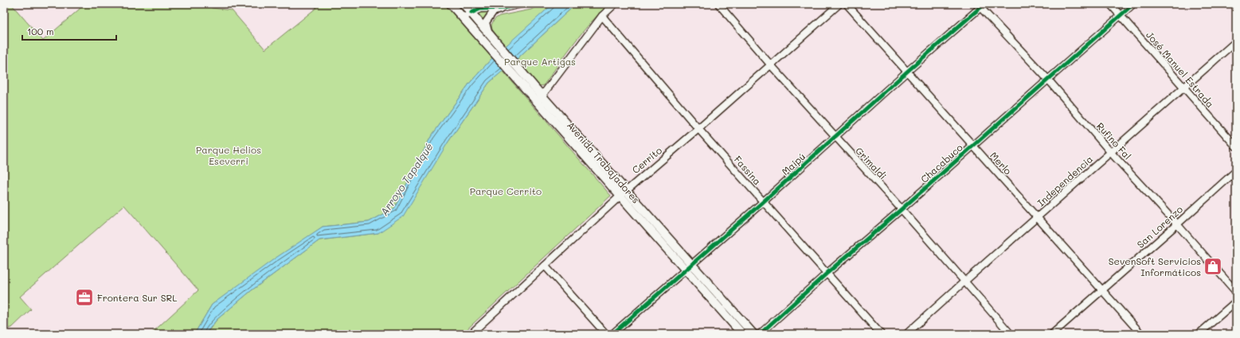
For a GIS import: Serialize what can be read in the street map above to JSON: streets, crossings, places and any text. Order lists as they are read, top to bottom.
{
  "streets": {
    "main road": ["Avenida Trabajadores"],
    "street": [
      "José Manuel Estrada",
      "Rufino Fal",
      "Cerrito",
      "Grimaldi",
      "Chacabuco",
      "Merlo",
      "Maipú",
      "Fassina",
      "Independencia",
      "San Lorenzo"
    ]
  },
  "crossings": [
    ["José Manuel Estrada", "Chacabuco"],
    ["José Manuel Estrada", "Independencia"],
    ["Rufino Fal", "Chacabuco"],
    ["Rufino Fal", "Maipú"],
    ["Rufino Fal", "Independencia"],
    ["Rufino Fal", "San Lorenzo"],
    ["Cerrito", "Avenida Trabajadores"],
    ["Cerrito", "Grimaldi"],
    ["Cerrito", "Fassina"],
    ["Avenida Trabajadores", "Maipú"],
    ["Grimaldi", "Chacabuco"],
    ["Grimaldi", "Maipú"],
    ["Grimaldi", "Independencia"],
    ["Chacabuco", "Merlo"],
    ["Chacabuco", "Fassina"],
    ["Merlo", "Maipú"],
    ["Merlo", "Independencia"],
    ["Merlo", "San Lorenzo"],
    ["Maipú", "Fassina"]
  ],
  "water": ["Arroyo Tapalqué"],
  "parks": ["Parque Artigas", "Parque Helios Eseverri", "Parque Cerrito"],
  "places": {
    "shop": ["SevenSoft Servicios Informáticos"],
    "office": ["Frontera Sur SRL"]
  },
  "scale_bar": "100 m"
}
